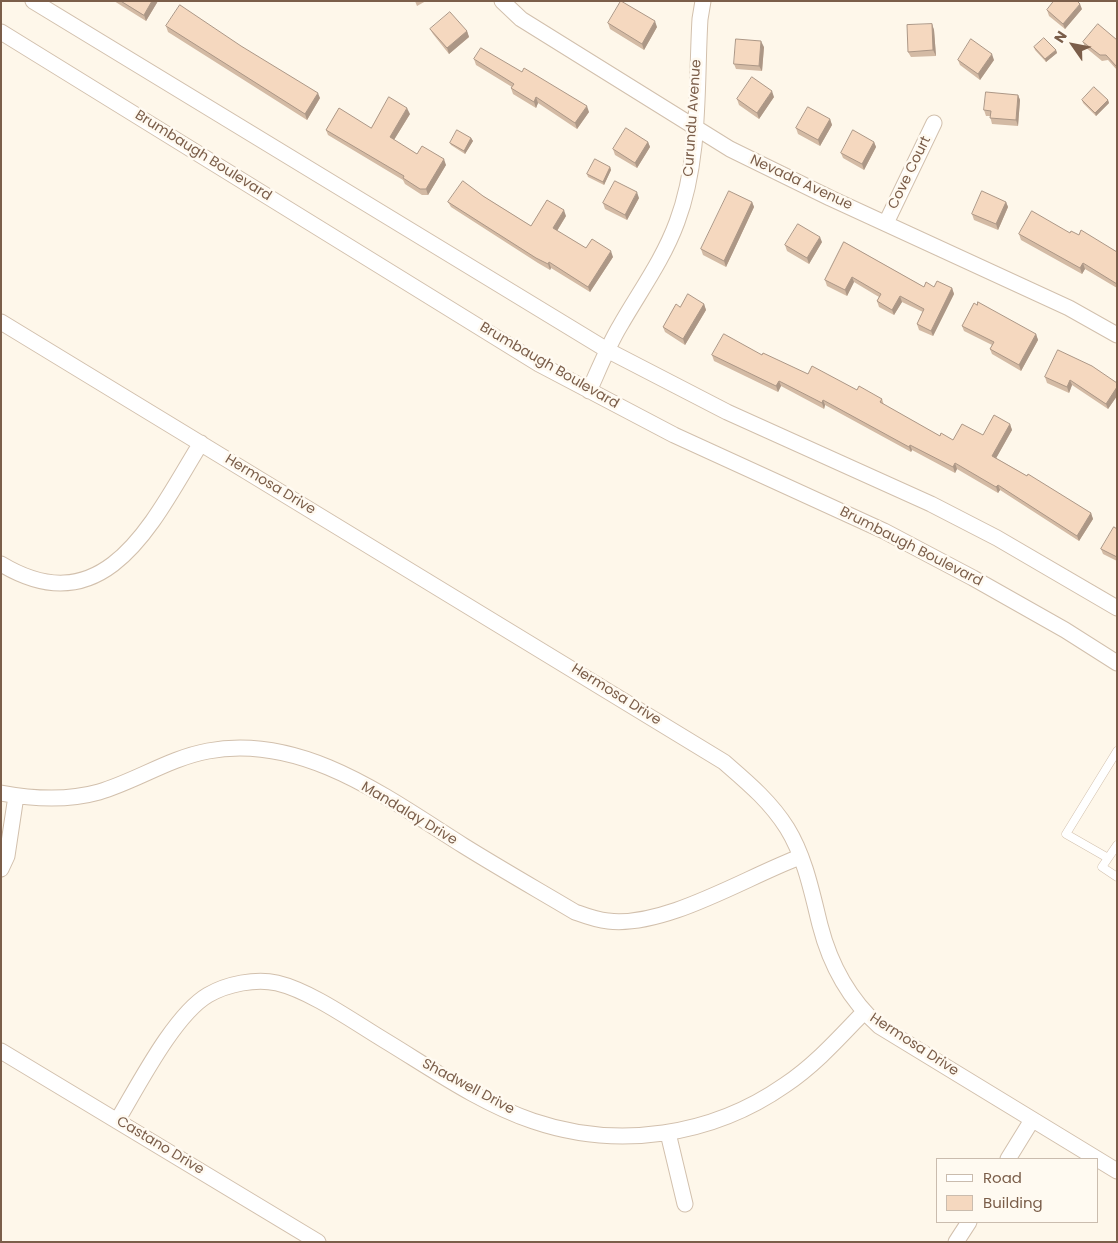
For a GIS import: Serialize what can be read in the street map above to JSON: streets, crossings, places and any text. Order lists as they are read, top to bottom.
{
  "streets": {
    "street": [
      "Curundu Avenue",
      "Brumbaugh Boulevard",
      "Cove Court",
      "Nevada Avenue",
      "Hermosa Drive",
      "Mandalay Drive",
      "Shadwell Drive",
      "Castano Drive"
    ]
  },
  "crossings": [
    ["Curundu Avenue", "Brumbaugh Boulevard"],
    ["Curundu Avenue", "Nevada Avenue"],
    ["Cove Court", "Nevada Avenue"],
    ["Hermosa Drive", "Mandalay Drive"],
    ["Hermosa Drive", "Shadwell Drive"],
    ["Shadwell Drive", "Castano Drive"]
  ],
  "legend": ["Road", "Building"],
  "north": "top left"
}
